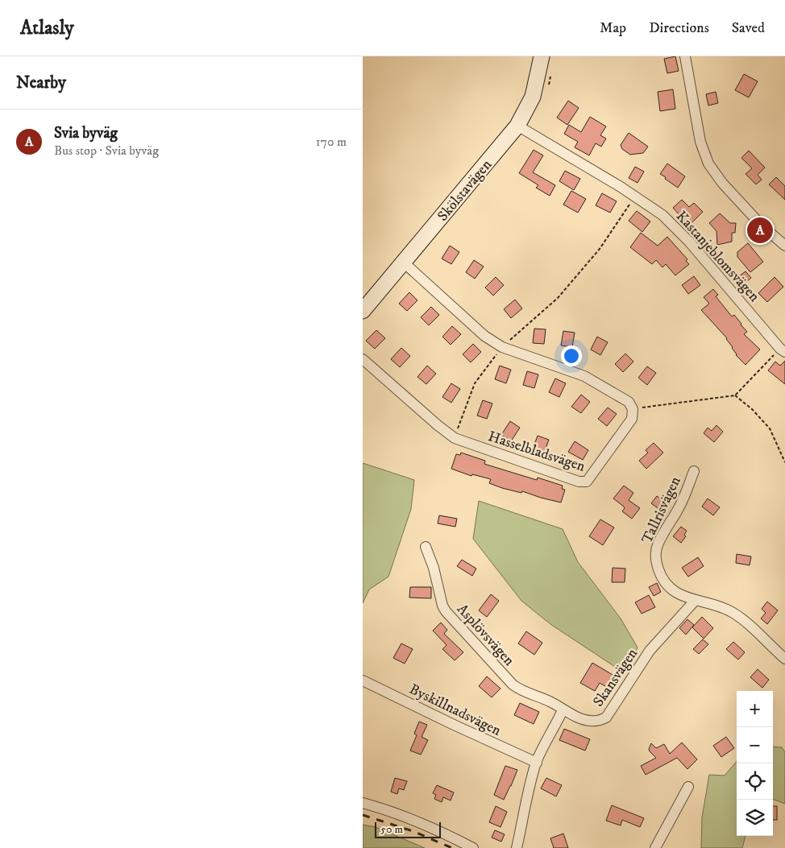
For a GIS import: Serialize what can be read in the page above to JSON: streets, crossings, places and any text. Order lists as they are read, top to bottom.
{
  "streets": {
    "street": [
      "Skölstavägen",
      "Kastanjeblomsvägen",
      "Hasselbladsvägen",
      "Tallrisvägen",
      "Asplövsvägen",
      "Skansvägen",
      "Byskillnadsvägen"
    ]
  },
  "crossings": [
    ["Skölstavägen", "Kastanjeblomsvägen"],
    ["Tallrisvägen", "Skansvägen"],
    ["Asplövsvägen", "Skansvägen"]
  ],
  "scale_bar": "50 m",
  "page": {
    "header": "Atlasly",
    "nav": ["Map", "Directions", "Saved"],
    "heading": "Nearby",
    "list": [
      {
        "mark": "A",
        "name": "Svia byväg",
        "note": "Bus stop · Svia byväg",
        "value": "170 m"
      }
    ],
    "pins": "A",
    "map_buttons": ["+", "−"],
    "scale": "50 m"
  }
}
